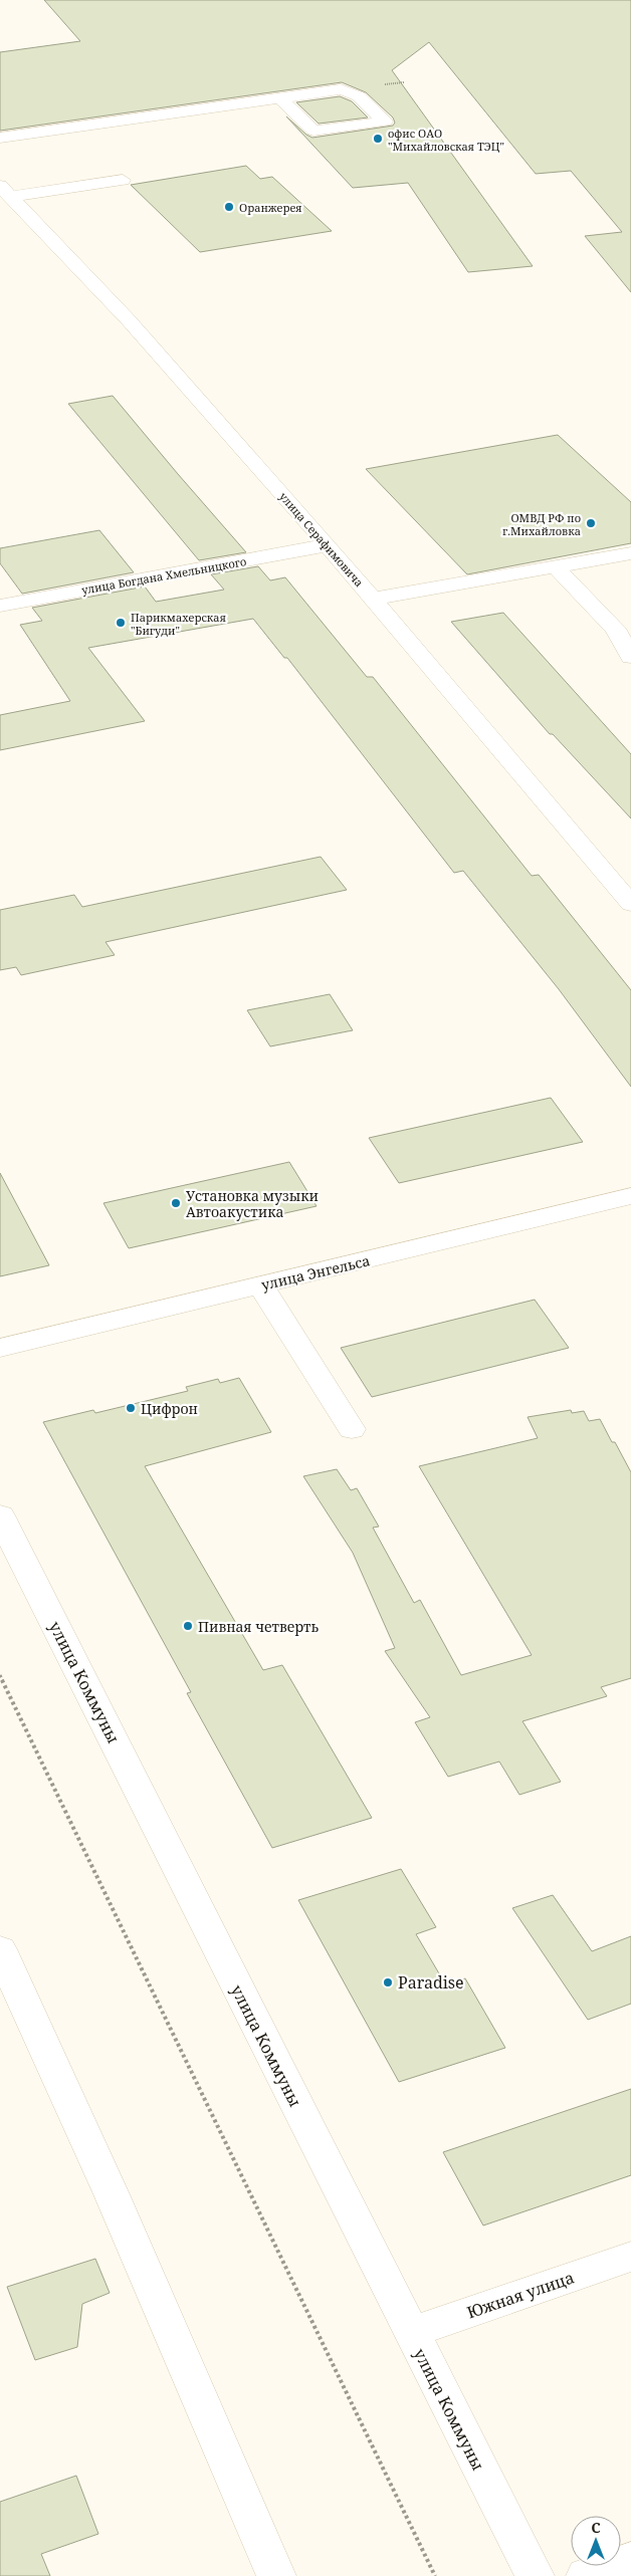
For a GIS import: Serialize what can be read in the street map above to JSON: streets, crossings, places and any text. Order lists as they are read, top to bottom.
{
  "streets": {
    "street": [
      "улица Серафимовича",
      "улица Богдана Хмельницкого",
      "улица Энгельса",
      "улица Коммуны",
      "Южная улица"
    ]
  },
  "crossings": [
    ["улица Серафимовича", "улица Богдана Хмельницкого"],
    ["улица Коммуны", "Южная улица"]
  ],
  "places": [
    "офис ОАО \"Михайловская ТЭЦ\"",
    "Оранжерея",
    "ОМВД РФ по г.Михайловка",
    "Парикмахерская \"Бигуди\"",
    "Установка музыки Автоакустика",
    "Цифрон",
    "Пивная четверть",
    "Paradise"
  ],
  "north": "top"
}
